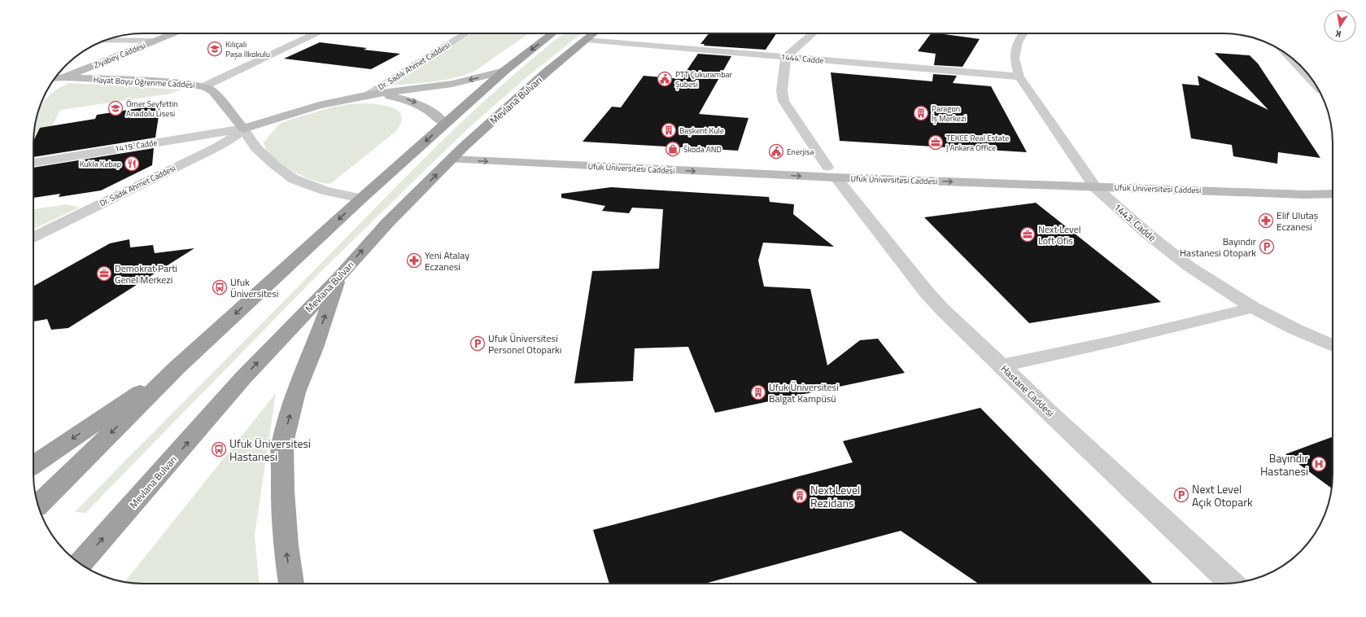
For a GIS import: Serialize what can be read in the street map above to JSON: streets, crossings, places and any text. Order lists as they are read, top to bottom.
{
  "streets": {
    "highway": ["Mevlana Bulvarı"],
    "main road": ["Ziyabey Caddesi", "Hayat Boyu Öğrenme Caddesi", "Ufuk Üniversitesi Caddesi"],
    "street": [
      "1444. Cadde",
      "Dr. Sadık Ahmet Caddesi",
      "1419. Cadde",
      "1443. Cadde",
      "Hastane Caddesi"
    ]
  },
  "crossings": [
    ["Ziyabey Caddesi", "Hayat Boyu Öğrenme Caddesi"],
    ["1444. Cadde", "Mevlana Bulvarı"],
    ["1444. Cadde", "1443. Cadde"],
    ["1444. Cadde", "Hastane Caddesi"],
    ["Dr. Sadık Ahmet Caddesi", "Hayat Boyu Öğrenme Caddesi"],
    ["Dr. Sadık Ahmet Caddesi", "1419. Cadde"],
    ["Hayat Boyu Öğrenme Caddesi", "1419. Cadde"],
    ["Mevlana Bulvarı", "Ufuk Üniversitesi Caddesi"],
    ["Ufuk Üniversitesi Caddesi", "1443. Cadde"],
    ["Ufuk Üniversitesi Caddesi", "Hastane Caddesi"]
  ],
  "places": {
    "school or university": ["Kılıçali Paşa İlkokulu", "Ömer Seyfettin Anadolu Lisesi"],
    "public building": ["PTT Çukurambar Şubesi", "Enerjisa"],
    "building": [
      "Paragon İş Merkezi",
      "Başkent Kule",
      "Ufuk Üniversitesi Balgat Kampüsü",
      "Next Level Rezidans"
    ],
    "office": ["TEKCE Real Estate | Ankara Office", "Next Level Loft Ofis", "Demokrat Parti Genel Merkezi"],
    "shop": ["Škoda AND"],
    "restaurant": ["Kukla Kebap"],
    "pharmacy": ["Elif Ulutaş Eczanesi", "Yeni Atalay Eczanesi"],
    "parking": ["Bayındır Hastanesi Otopark", "Ufuk Üniversitesi Personel Otoparkı", "Next Level Açık Otopark"],
    "bus stop": ["Ufuk Üniversitesi", "Ufuk Üniversitesi Hastanesi"],
    "hospital": ["Bayındır Hastanesi"]
  },
  "north": "bottom"
}
